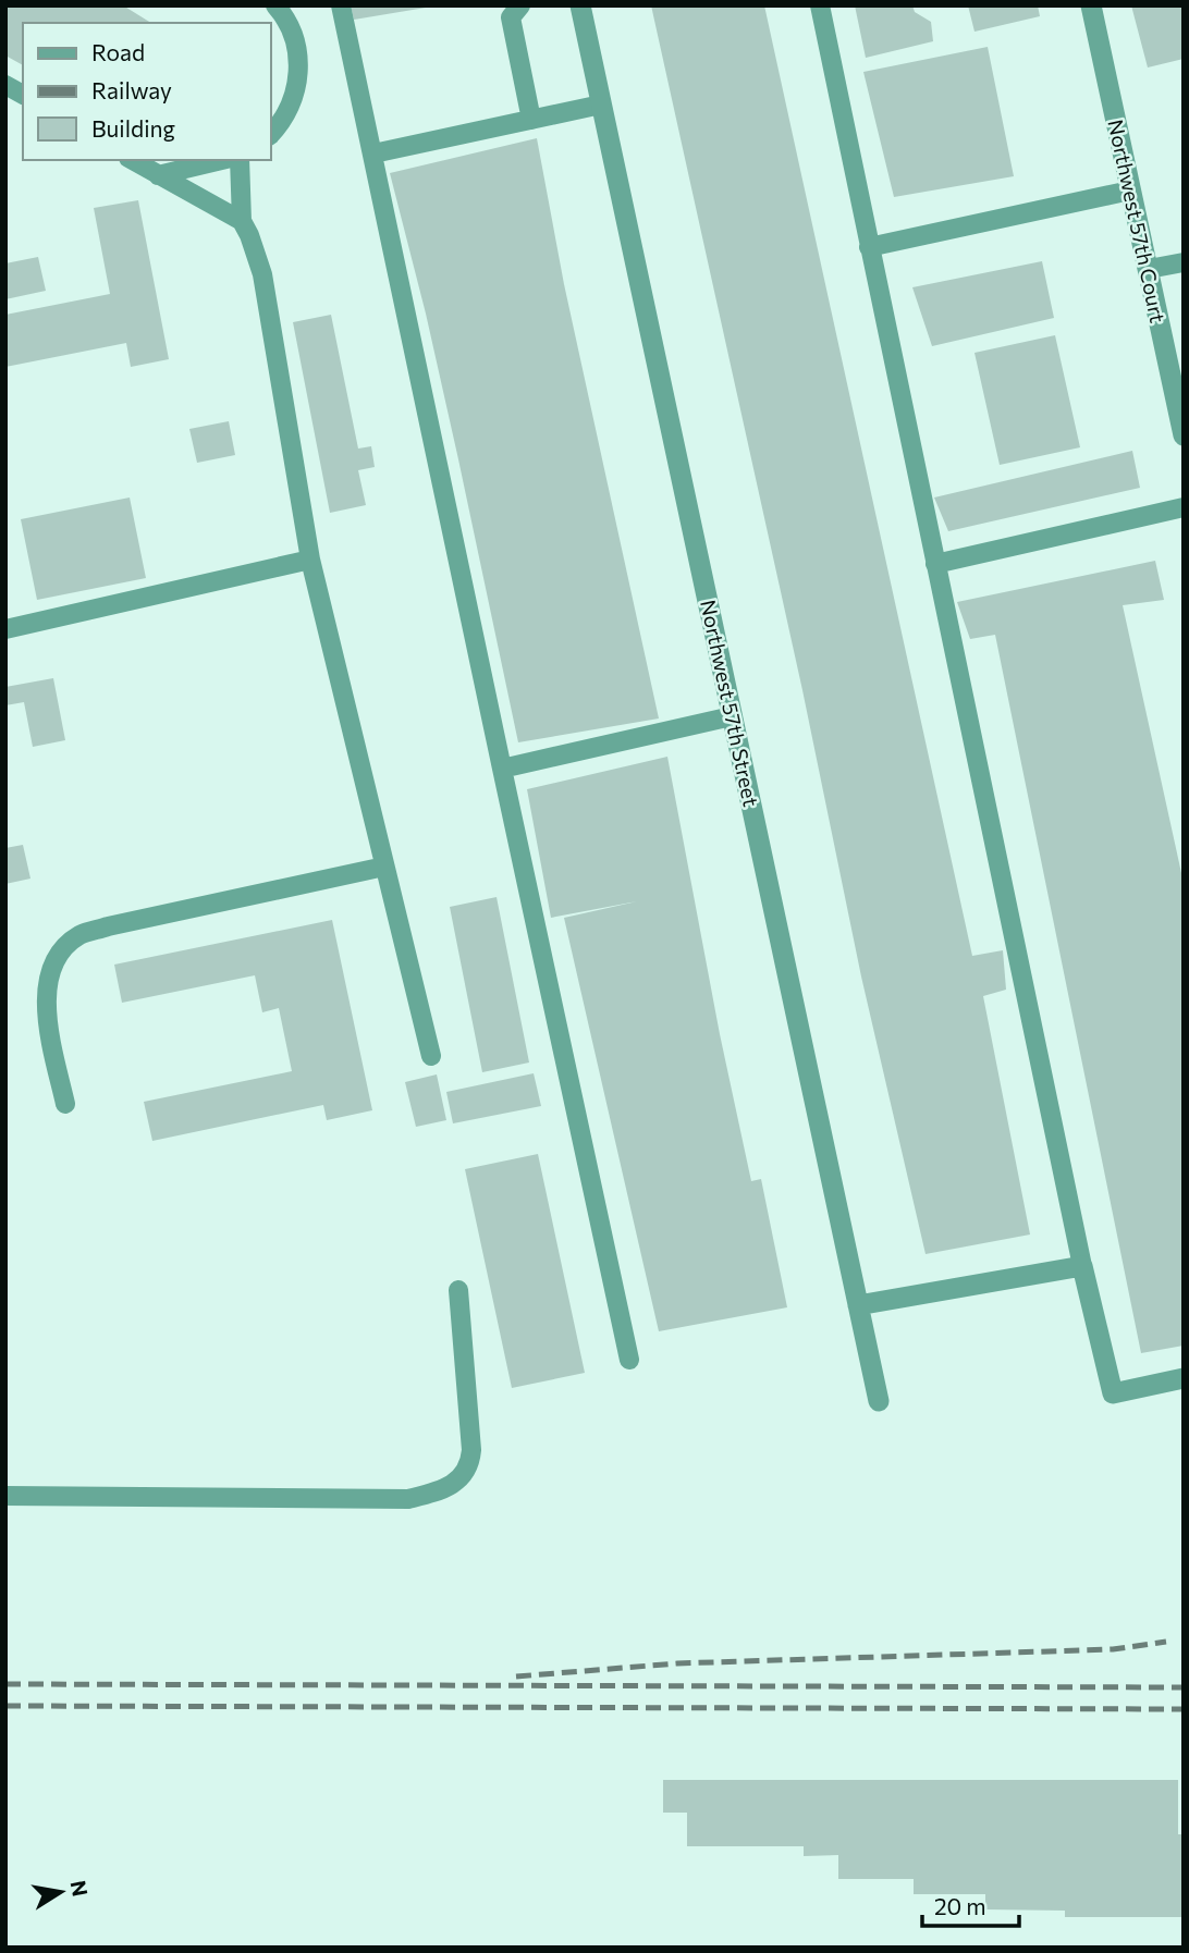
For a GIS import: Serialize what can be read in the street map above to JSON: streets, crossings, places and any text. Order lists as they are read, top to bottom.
{
  "streets": {
    "street": ["Northwest 57th Court", "Northwest 57th Street"]
  },
  "legend": ["Road", "Railway", "Building"],
  "scale_bar": "20 m",
  "north": "right"
}
